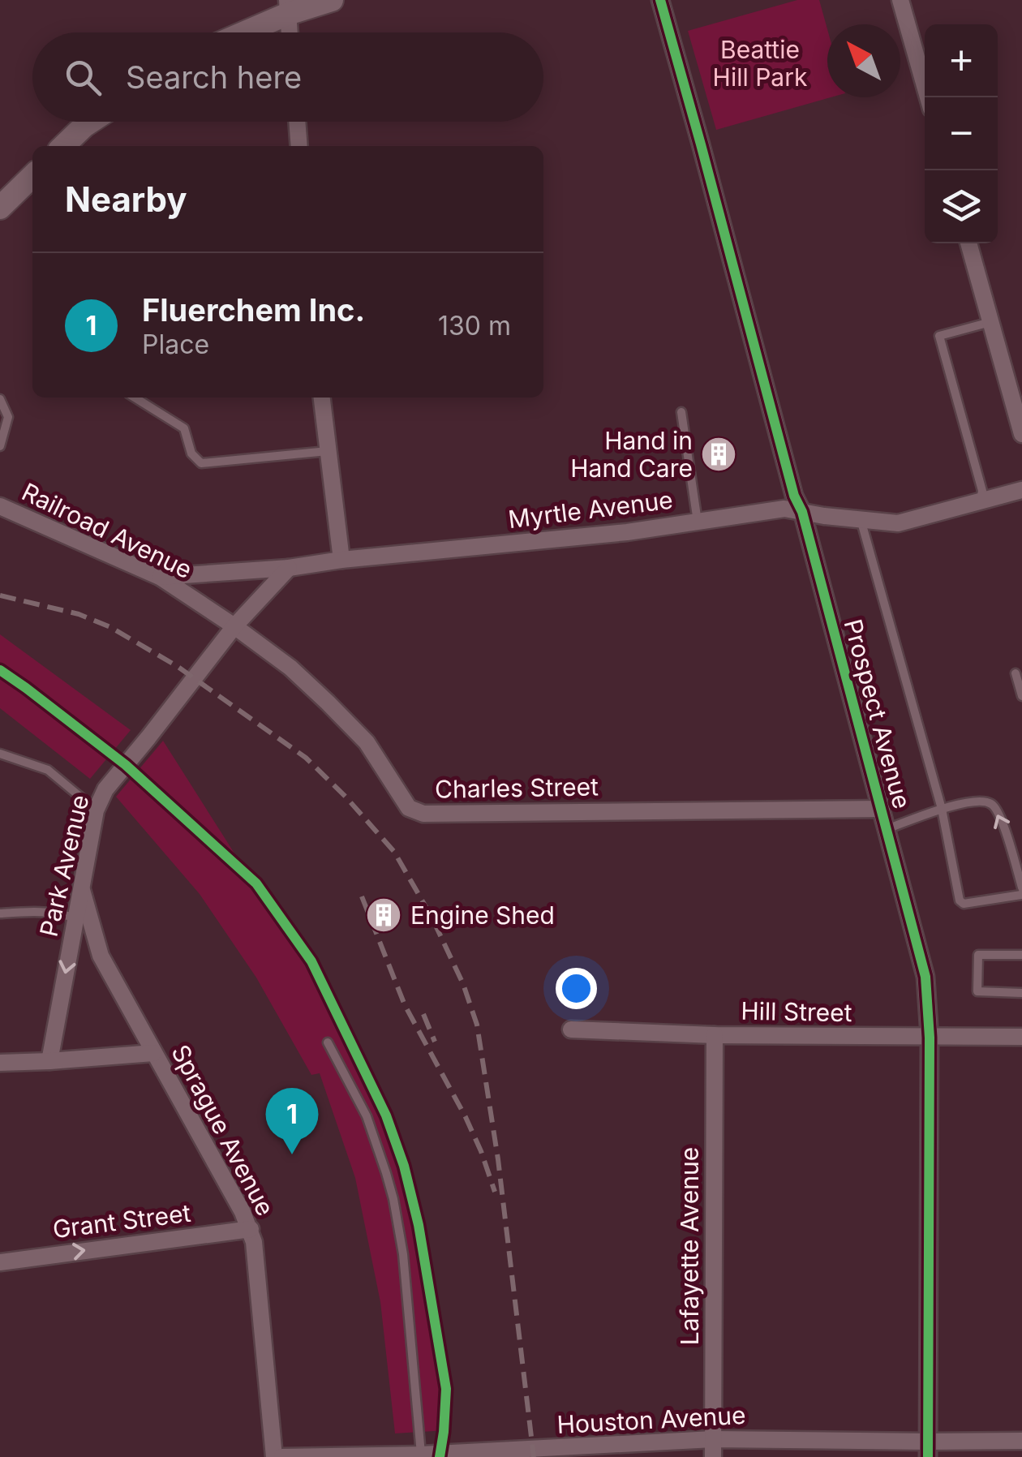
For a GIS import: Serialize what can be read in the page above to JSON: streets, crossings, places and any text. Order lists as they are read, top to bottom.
{
  "streets": {
    "street": [
      "Myrtle Avenue",
      "Railroad Avenue",
      "Prospect Avenue",
      "Charles Street",
      "Park Avenue",
      "Hill Street",
      "Sprague Avenue",
      "Grant Street",
      "Lafayette Avenue",
      "Houston Avenue"
    ]
  },
  "crossings": [
    ["Myrtle Avenue", "Railroad Avenue"],
    ["Myrtle Avenue", "Prospect Avenue"],
    ["Railroad Avenue", "Charles Street"],
    ["Railroad Avenue", "Park Avenue"],
    ["Prospect Avenue", "Charles Street"],
    ["Prospect Avenue", "Hill Street"],
    ["Prospect Avenue", "Houston Avenue"],
    ["Charles Street", "Park Avenue"],
    ["Park Avenue", "Sprague Avenue"],
    ["Hill Street", "Lafayette Avenue"],
    ["Sprague Avenue", "Grant Street"],
    ["Lafayette Avenue", "Houston Avenue"]
  ],
  "one_way": ["Grant Street"],
  "parks": ["Beattie Hill Park"],
  "places": {
    "building": ["Hand in Hand Care", "Engine Shed"]
  },
  "north": "top left",
  "page": {
    "map_buttons": ["+", "−"],
    "search": "Search here",
    "heading": "Nearby",
    "list": [
      {
        "mark": "1",
        "name": "Fluerchem Inc.",
        "note": "Place",
        "value": "130 m"
      }
    ],
    "pins": "1"
  }
}
